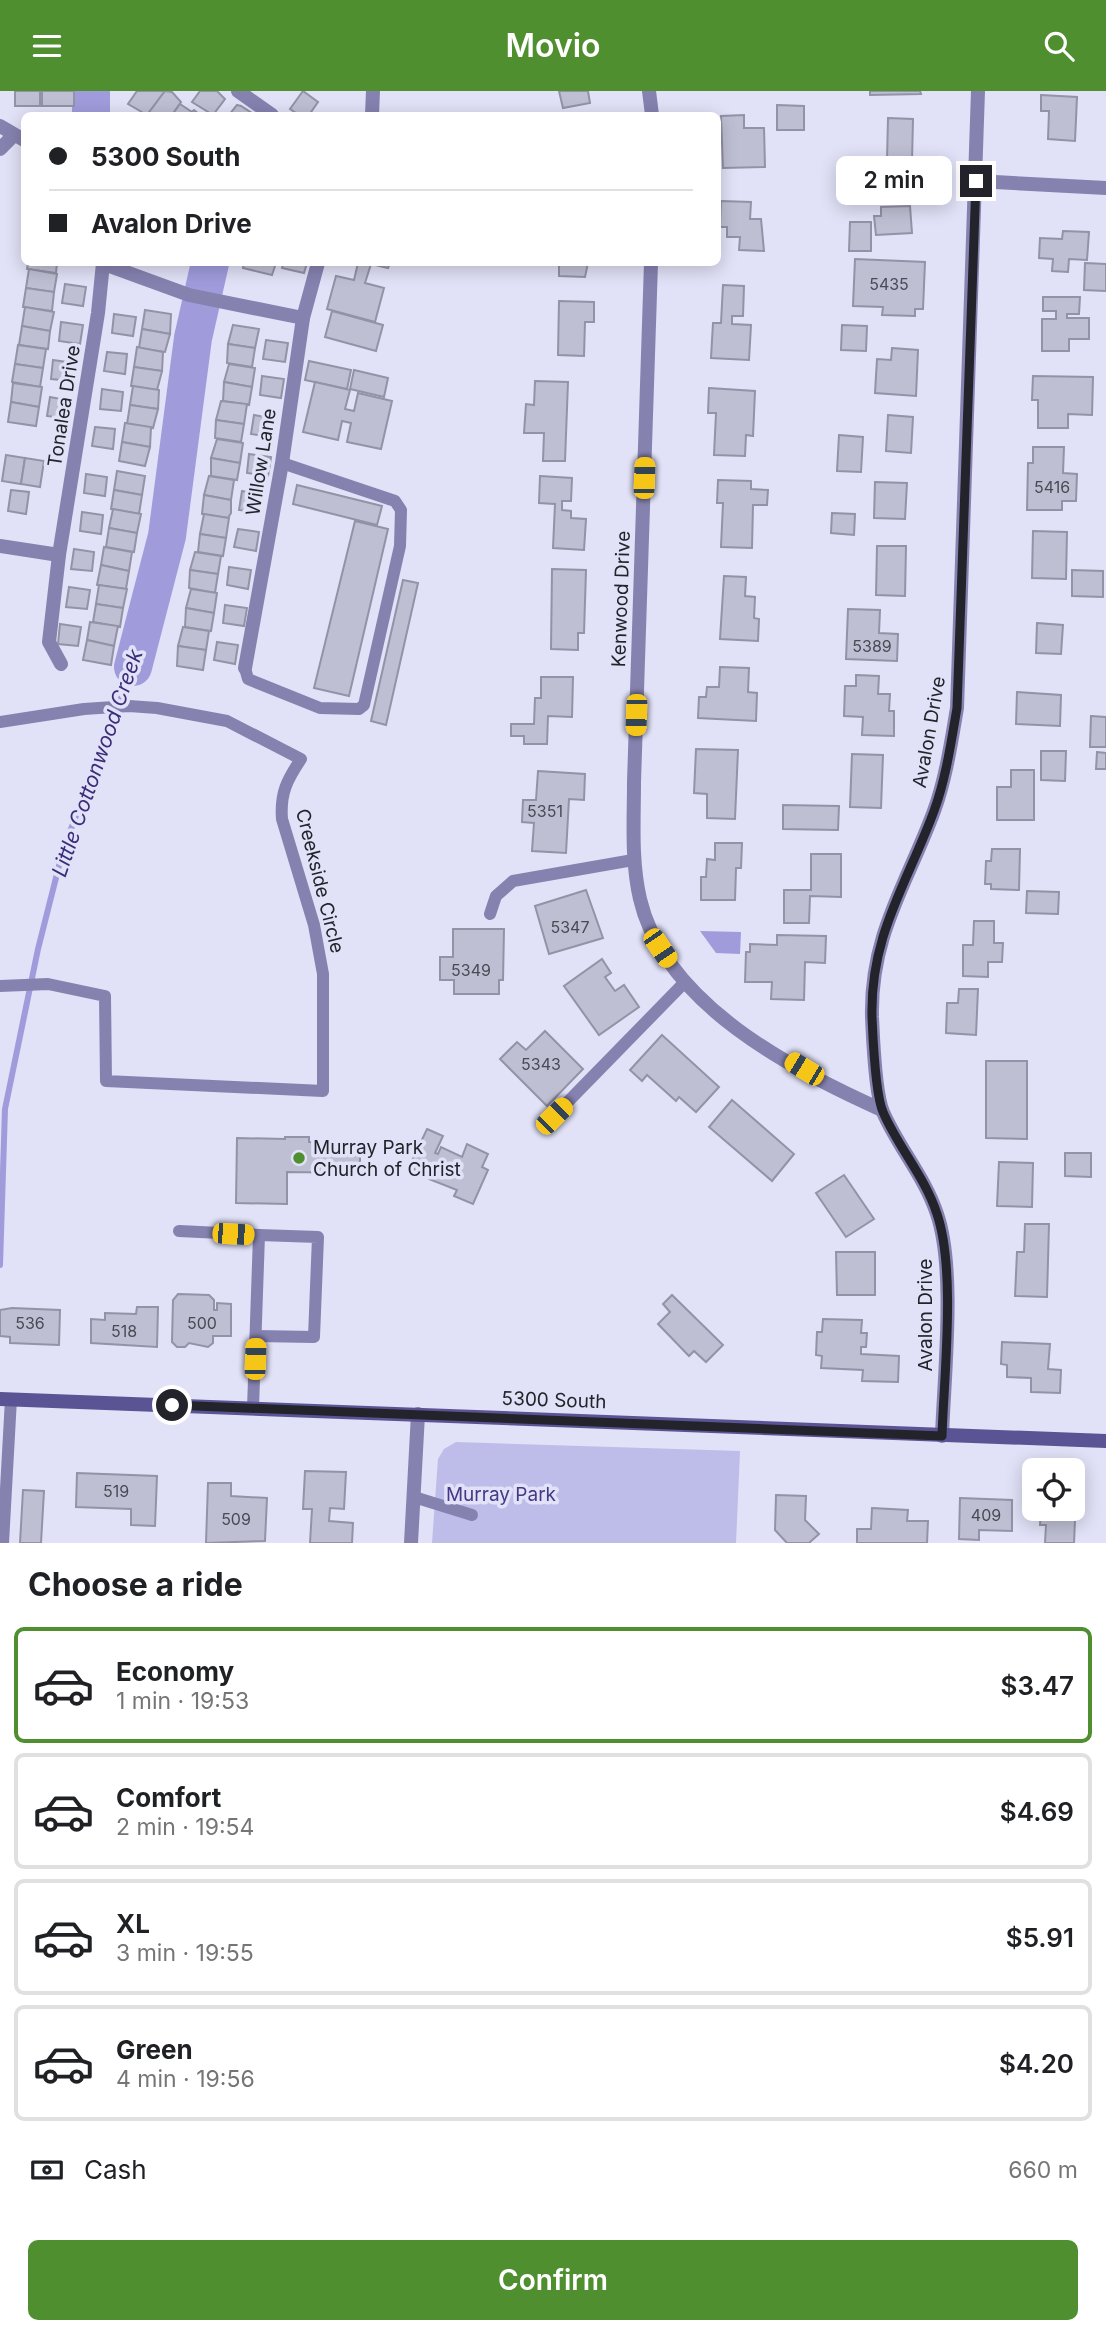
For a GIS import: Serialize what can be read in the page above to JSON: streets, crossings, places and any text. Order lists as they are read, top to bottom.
{
  "streets": {
    "main road": ["5300 South"],
    "street": [
      "Tonalea Drive",
      "Willow Lane",
      "Kenwood Drive",
      "Avalon Drive"
    ],
    "lane": ["Creekside Circle"]
  },
  "crossings": [
    ["Tonalea Drive", "Willow Lane"],
    ["Kenwood Drive", "Avalon Drive"],
    ["Avalon Drive", "5300 South"]
  ],
  "water": ["Little Cottonwood Creek"],
  "parks": ["Murray Park"],
  "places": ["Murray Park Church of Christ"],
  "house_numbers": [
    "5435",
    "5416",
    "5389",
    "5351",
    "5347",
    "5349",
    "5343",
    "536",
    "500",
    "518",
    "519",
    "409",
    "509"
  ],
  "page": {
    "header": "Movio",
    "banner": ["5300 South", "Avalon Drive"],
    "bubble": "2 min",
    "heading": "Choose a ride",
    "list": [
      {
        "name": "Economy",
        "note": "1 min · 19:53",
        "value": "$3.47"
      },
      {
        "name": "Comfort",
        "note": "2 min · 19:54",
        "value": "$4.69"
      },
      {
        "name": "XL",
        "note": "3 min · 19:55",
        "value": "$5.91"
      },
      {
        "name": "Green",
        "note": "4 min · 19:56",
        "value": "$4.20"
      }
    ],
    "pay": ["Cash", "660 m"],
    "buttons": "Confirm"
  }
}
